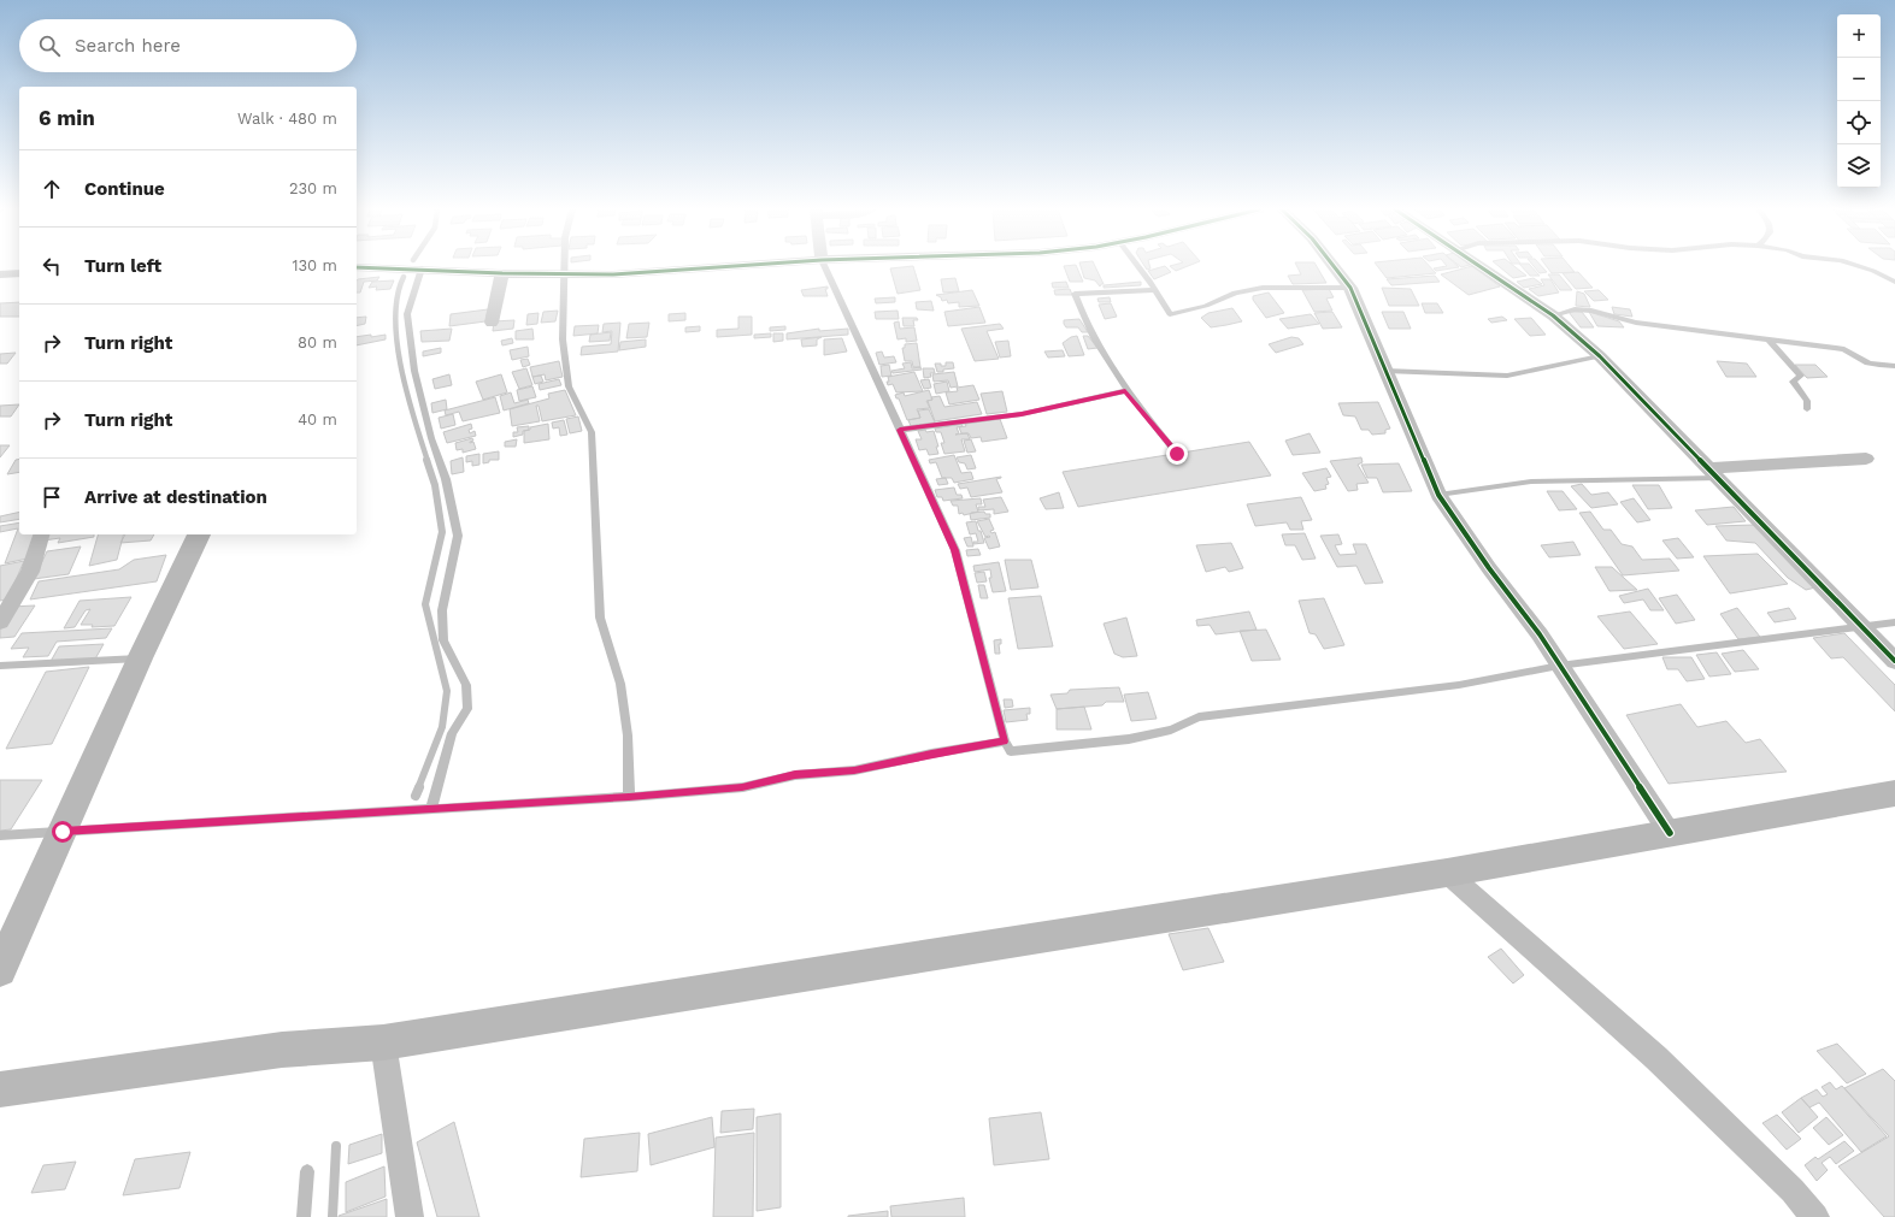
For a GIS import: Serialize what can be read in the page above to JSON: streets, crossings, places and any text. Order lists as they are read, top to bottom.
{
  "page": {
    "map_buttons": ["+", "−"],
    "search": "Search here",
    "heading": ["6 min", "Walk · 480 m"],
    "list": [
      ["Continue", "230 m"],
      ["Turn left", "130 m"],
      ["Turn right", "80 m"],
      ["Turn right", "40 m"],
      "Arrive at destination"
    ]
  }
}
